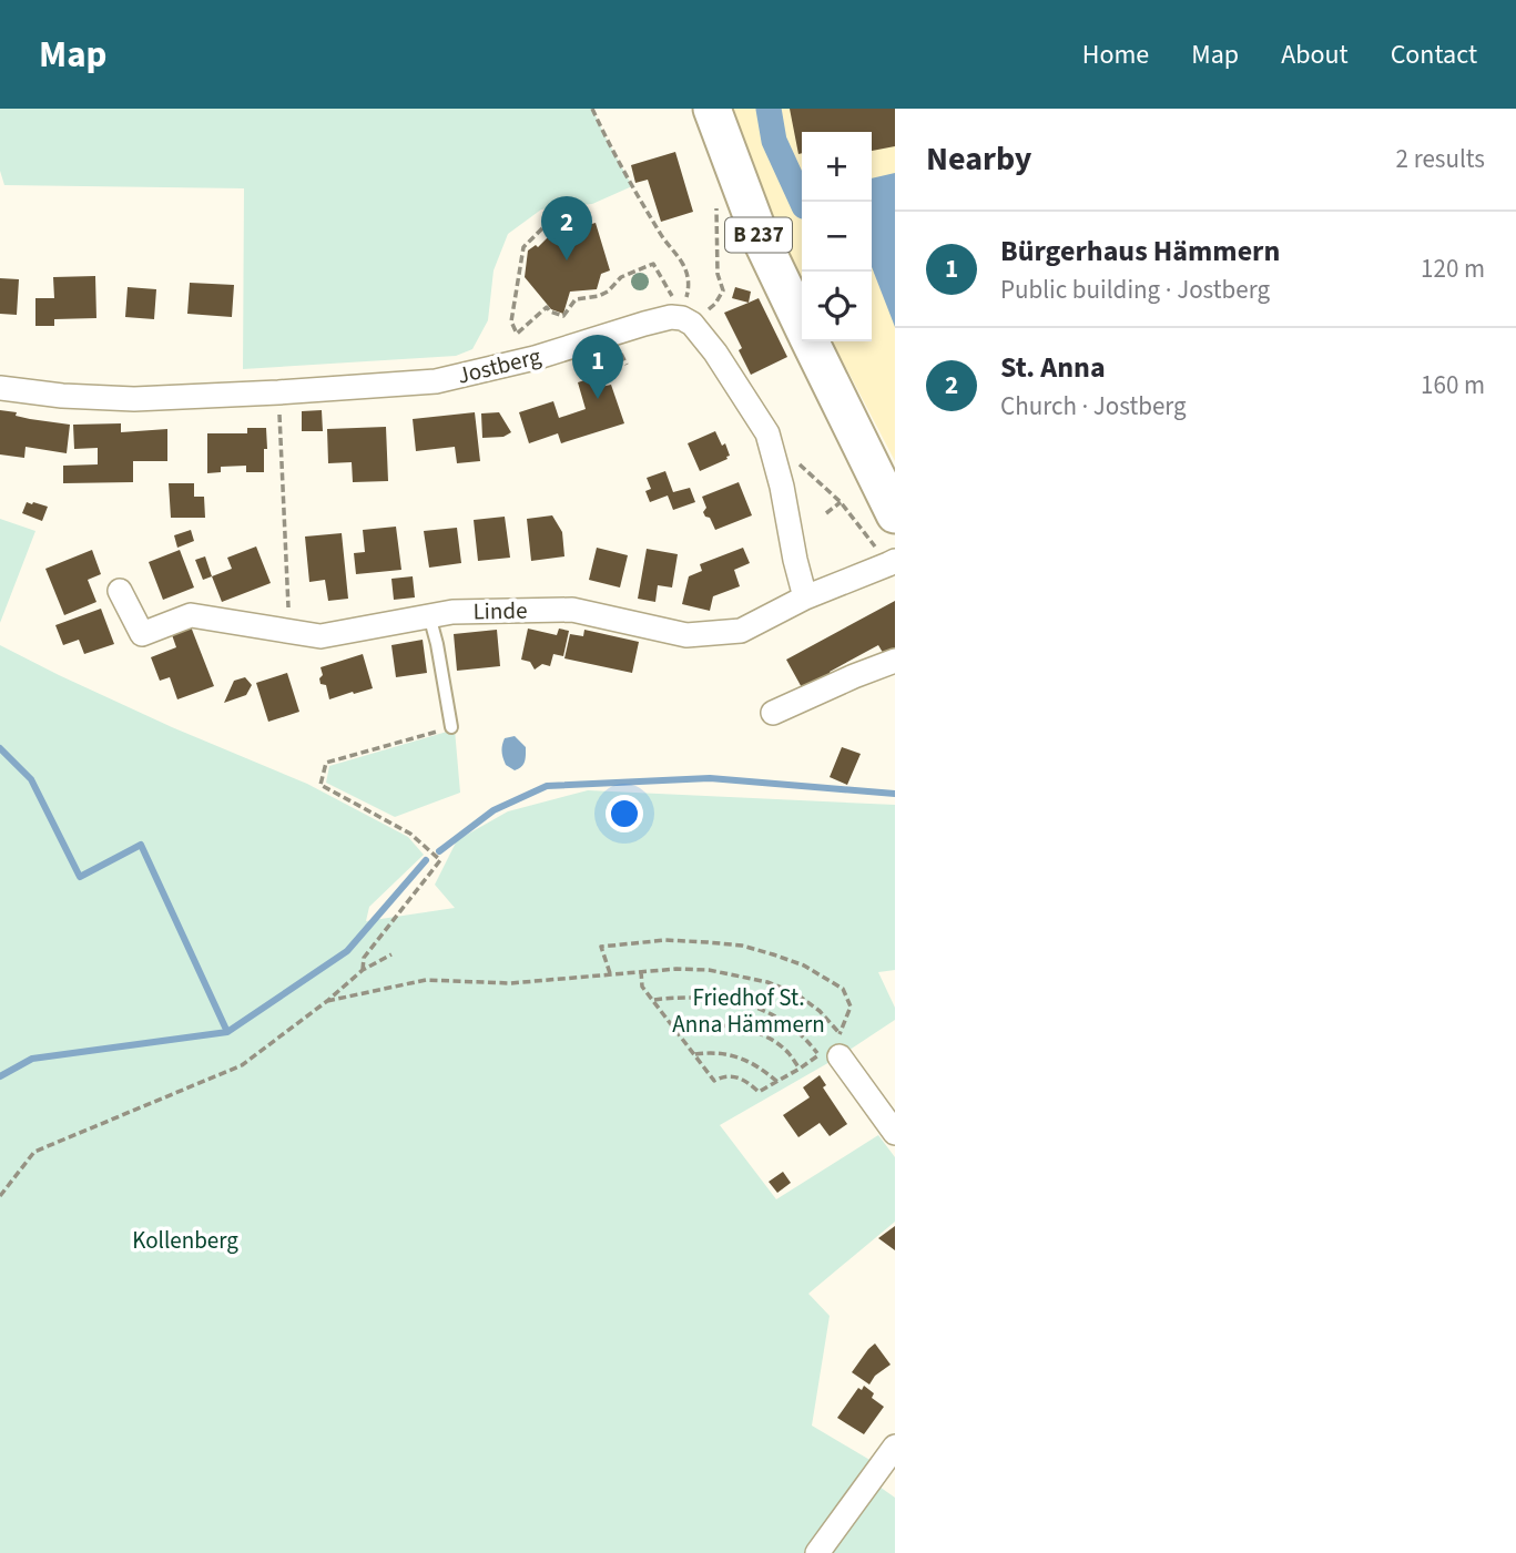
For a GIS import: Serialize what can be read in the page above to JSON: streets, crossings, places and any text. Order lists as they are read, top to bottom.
{
  "streets": {
    "main road": ["B 237"],
    "street": ["Jostberg", "Linde"]
  },
  "parks": ["Friedhof St. Anna Hämmern", "Kollenberg"],
  "page": {
    "header": "Map",
    "nav": [
      "Home",
      "Map",
      "About",
      "Contact"
    ],
    "heading": ["Nearby", "2 results"],
    "map_buttons": ["+", "−"],
    "pins": ["2", "1"],
    "list": [
      {
        "mark": "1",
        "name": "Bürgerhaus Hämmern",
        "note": "Public building · Jostberg",
        "value": "120 m"
      },
      {
        "mark": "2",
        "name": "St. Anna",
        "note": "Church · Jostberg",
        "value": "160 m"
      }
    ]
  }
}
